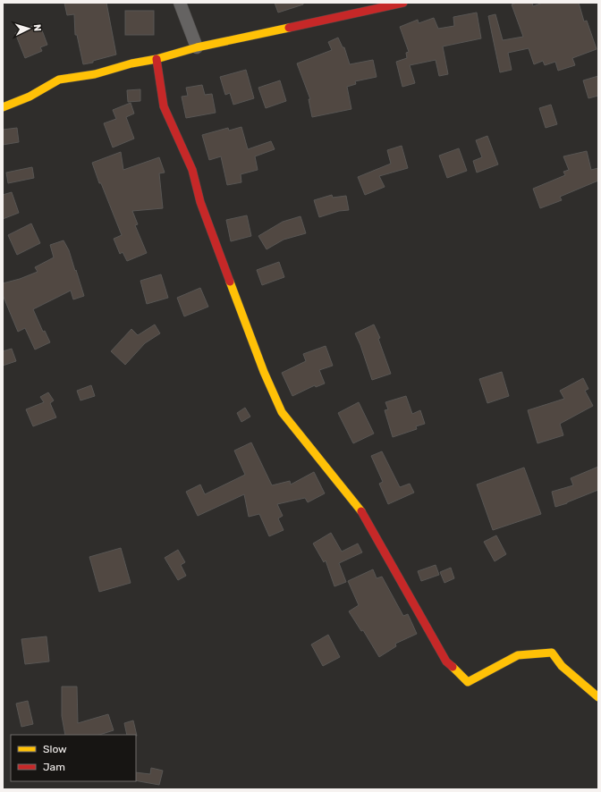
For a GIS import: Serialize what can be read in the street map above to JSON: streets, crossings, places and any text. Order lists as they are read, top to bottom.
{
  "legend": ["Slow", "Jam"],
  "north": "right"
}
